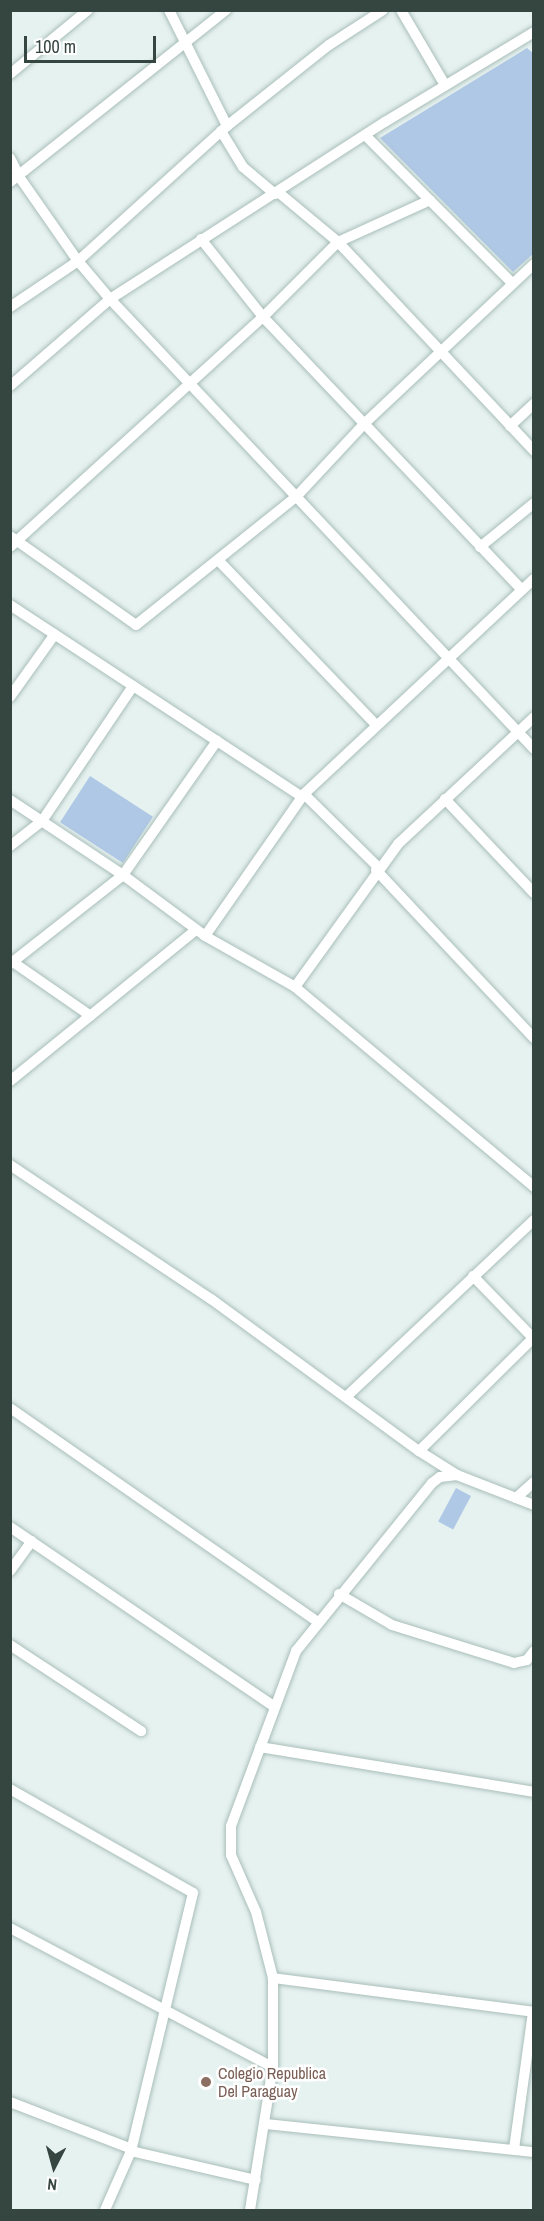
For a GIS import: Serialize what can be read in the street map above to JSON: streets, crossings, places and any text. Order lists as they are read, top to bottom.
{
  "places": ["Colegio Republica Del Paraguay"],
  "scale_bar": "100 m",
  "north": "bottom"
}
